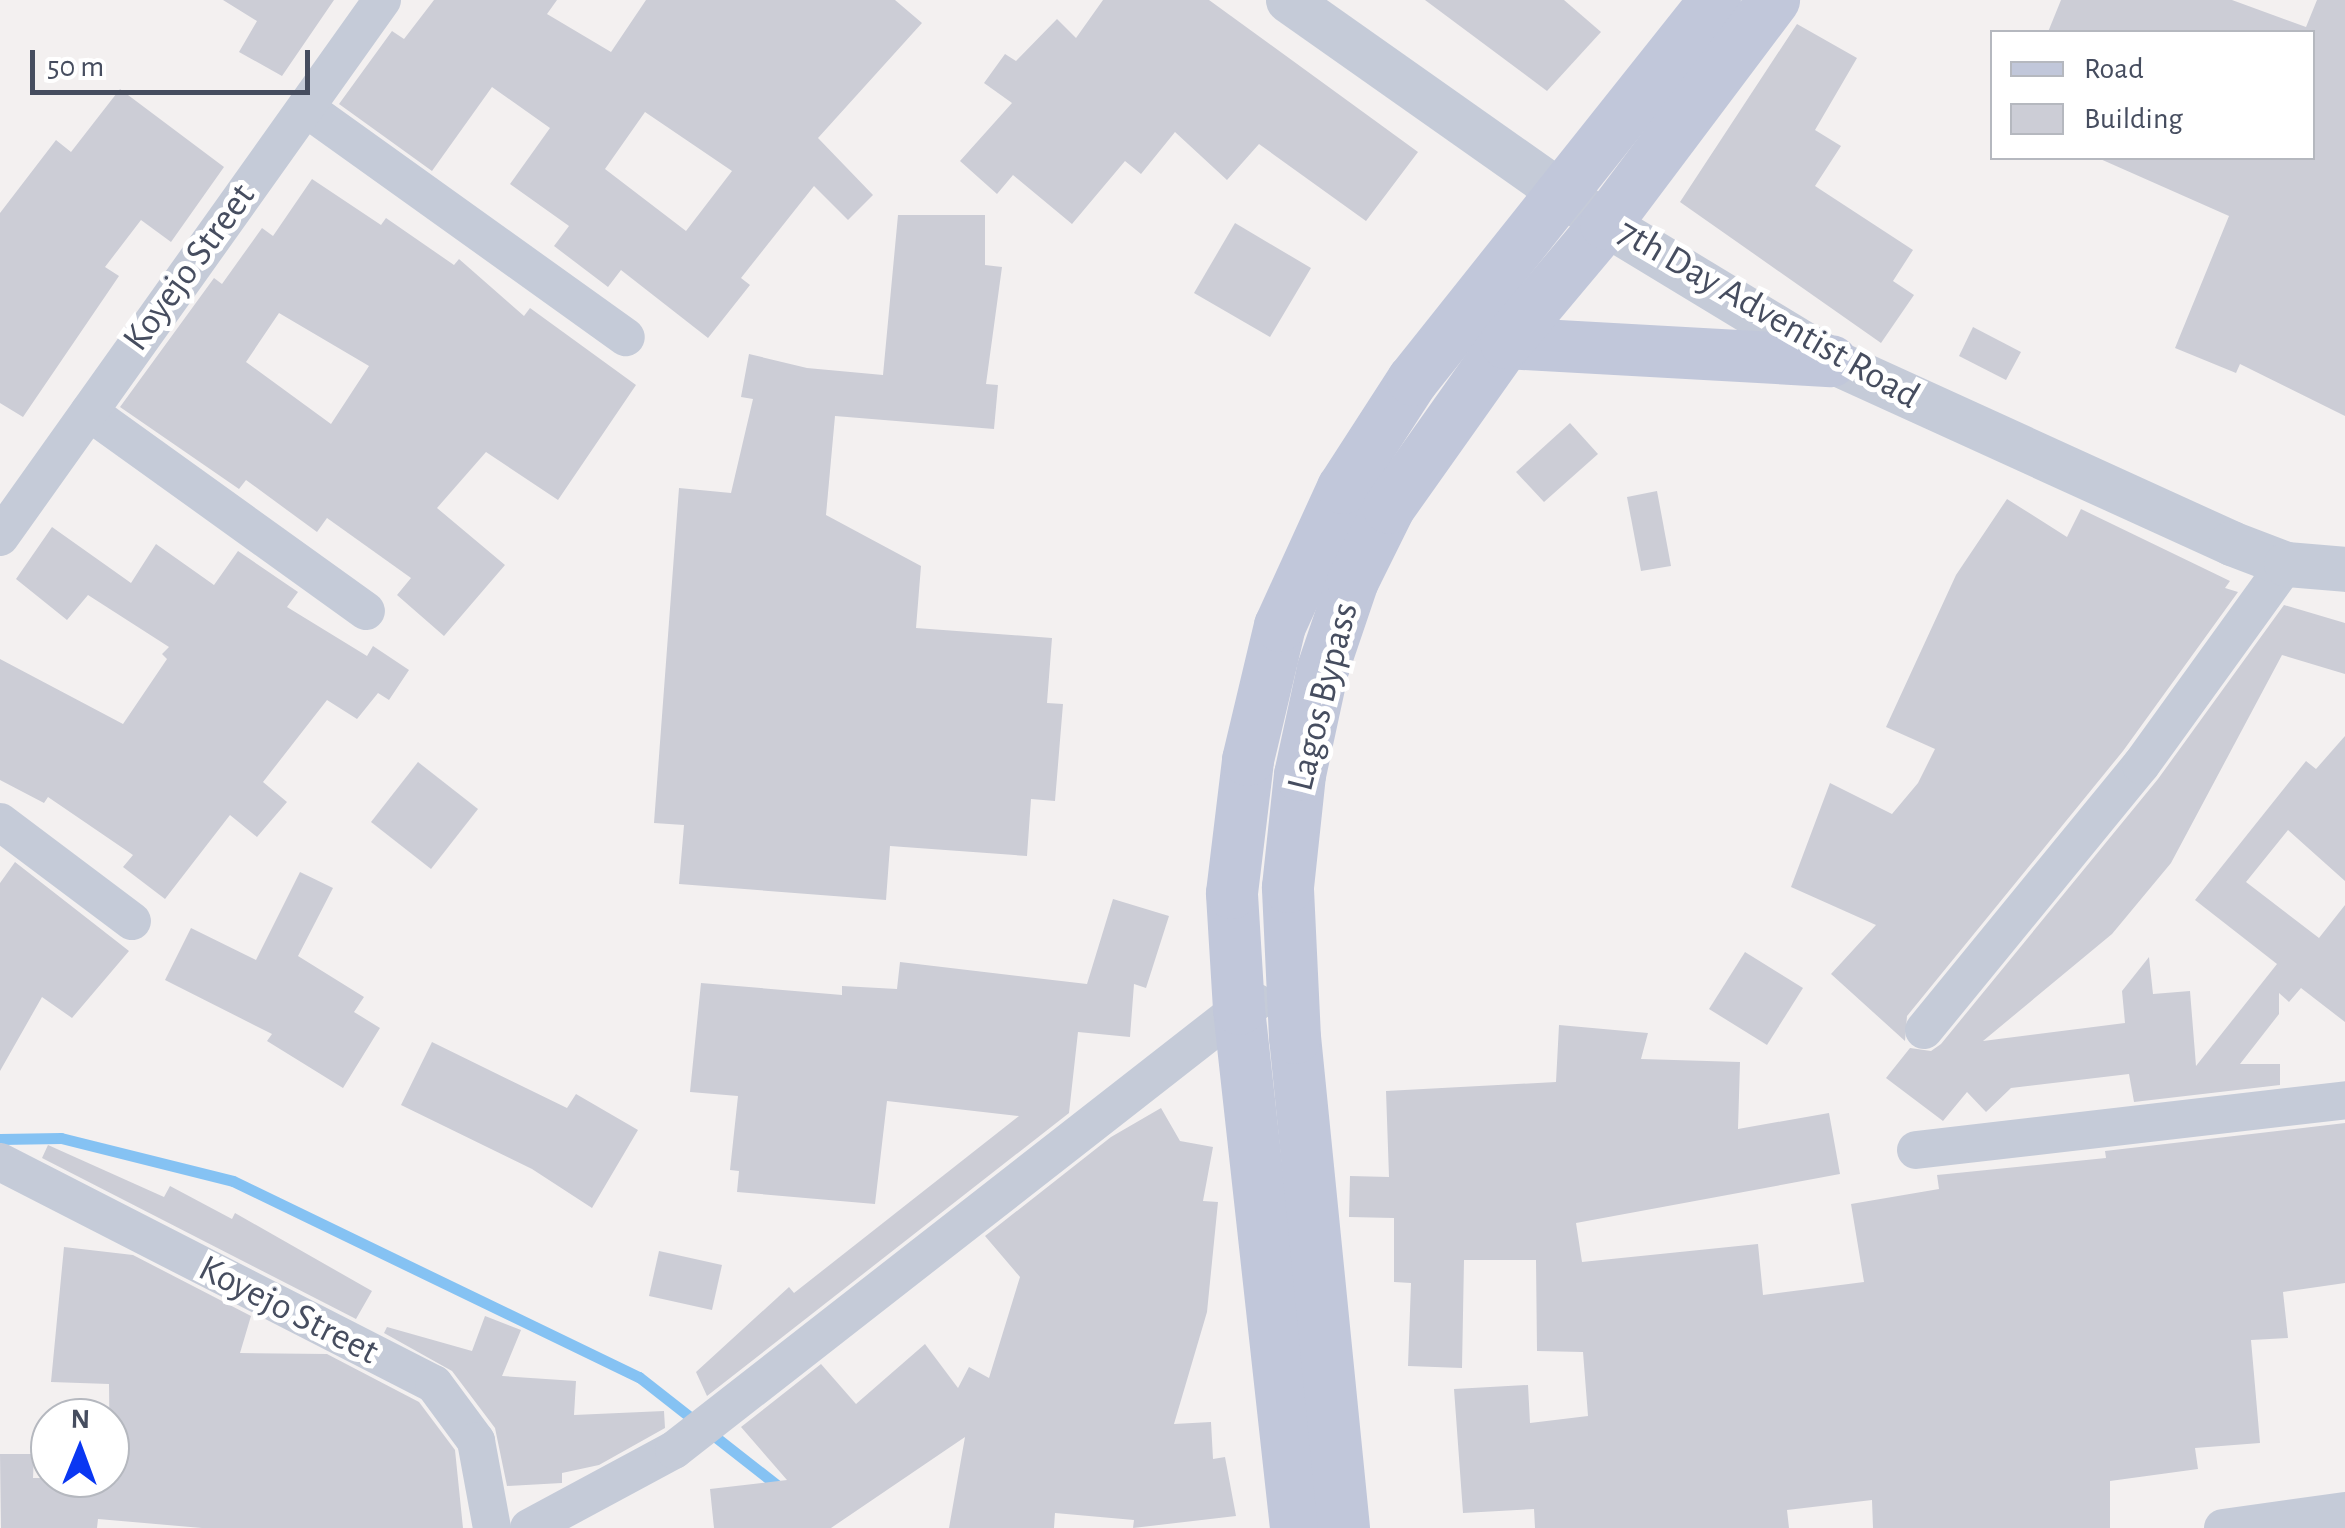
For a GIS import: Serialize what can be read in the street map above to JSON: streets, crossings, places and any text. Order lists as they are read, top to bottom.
{
  "streets": {
    "main road": ["Lagos Bypass"],
    "street": ["Koyejo Street", "7th Day Adventist Road"]
  },
  "crossings": [
    ["7th Day Adventist Road", "Lagos Bypass"]
  ],
  "legend": ["Road", "Building"],
  "scale_bar": "50 m",
  "north": "top"
}
